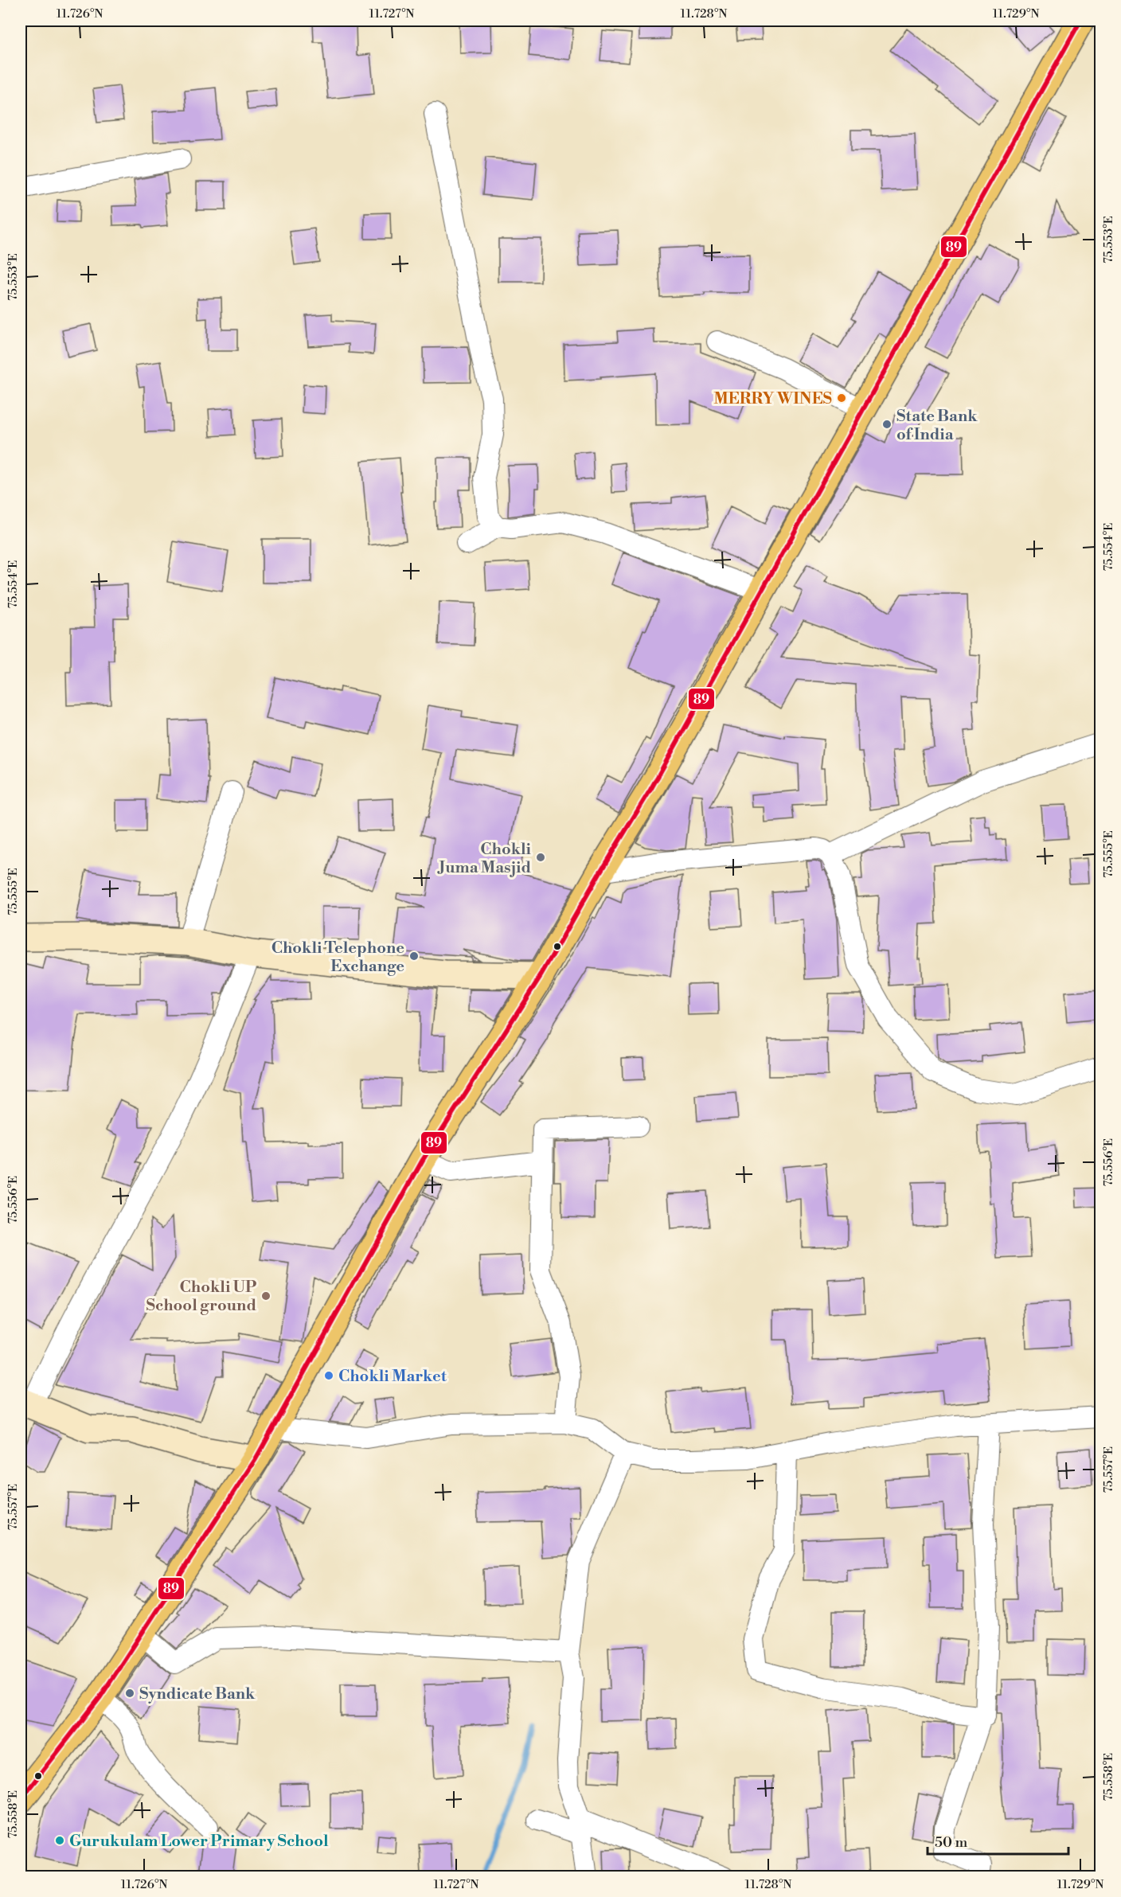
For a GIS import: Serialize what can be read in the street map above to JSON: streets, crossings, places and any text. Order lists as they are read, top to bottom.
{
  "places": [
    "MERRY WINES",
    "State Bank of India",
    "Chokli Juma Masjid",
    "Chokli Telephone Exchange",
    "Chokli UP School ground",
    "Chokli Market",
    "Syndicate Bank",
    "Gurukulam Lower Primary School"
  ],
  "lines": ["transit line 89"],
  "scale_bar": "50 m",
  "coordinates": [
    "11.726°N",
    "11.727°N",
    "11.728°N",
    "11.729°N",
    "75.553°E",
    "75.554°E",
    "75.555°E",
    "75.556°E",
    "75.557°E",
    "75.558°E"
  ]
}
